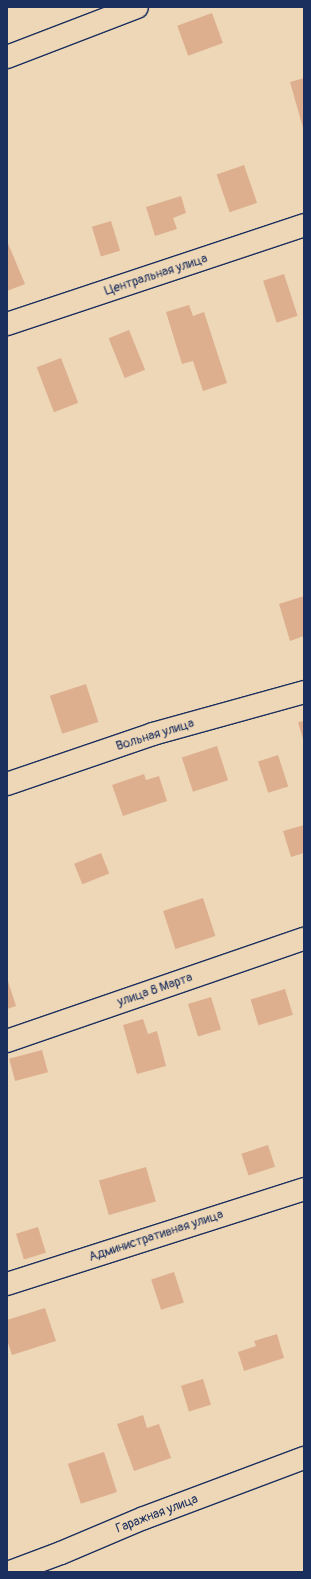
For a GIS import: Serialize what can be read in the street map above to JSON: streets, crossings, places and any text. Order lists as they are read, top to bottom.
{
  "streets": {
    "street": [
      "Центральная улица",
      "Вольная улица",
      "улица 8 Марта",
      "Административная улица",
      "Гаражная улица"
    ]
  }
}
